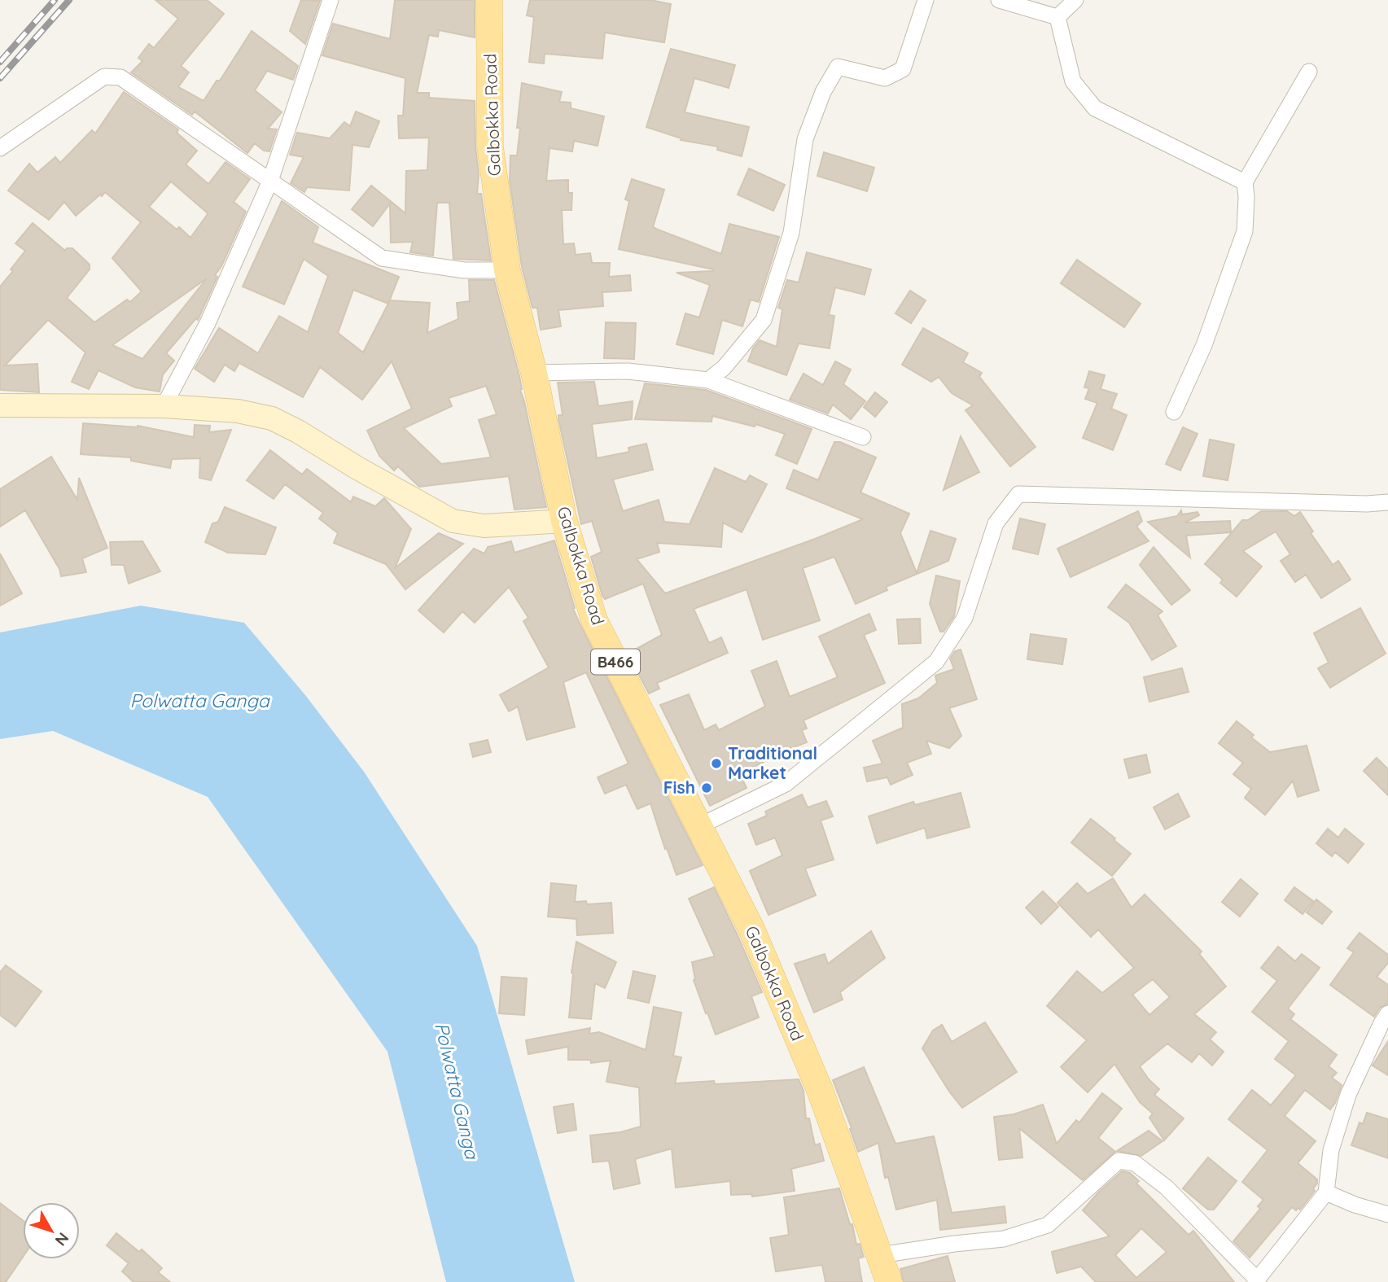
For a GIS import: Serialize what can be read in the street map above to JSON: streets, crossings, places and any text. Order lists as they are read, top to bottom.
{
  "streets": {
    "main road": ["Galbokka Road", "B466"]
  },
  "water": ["Polwatta Ganga"],
  "places": ["Traditional Market", "Fish"],
  "north": "bottom right"
}
